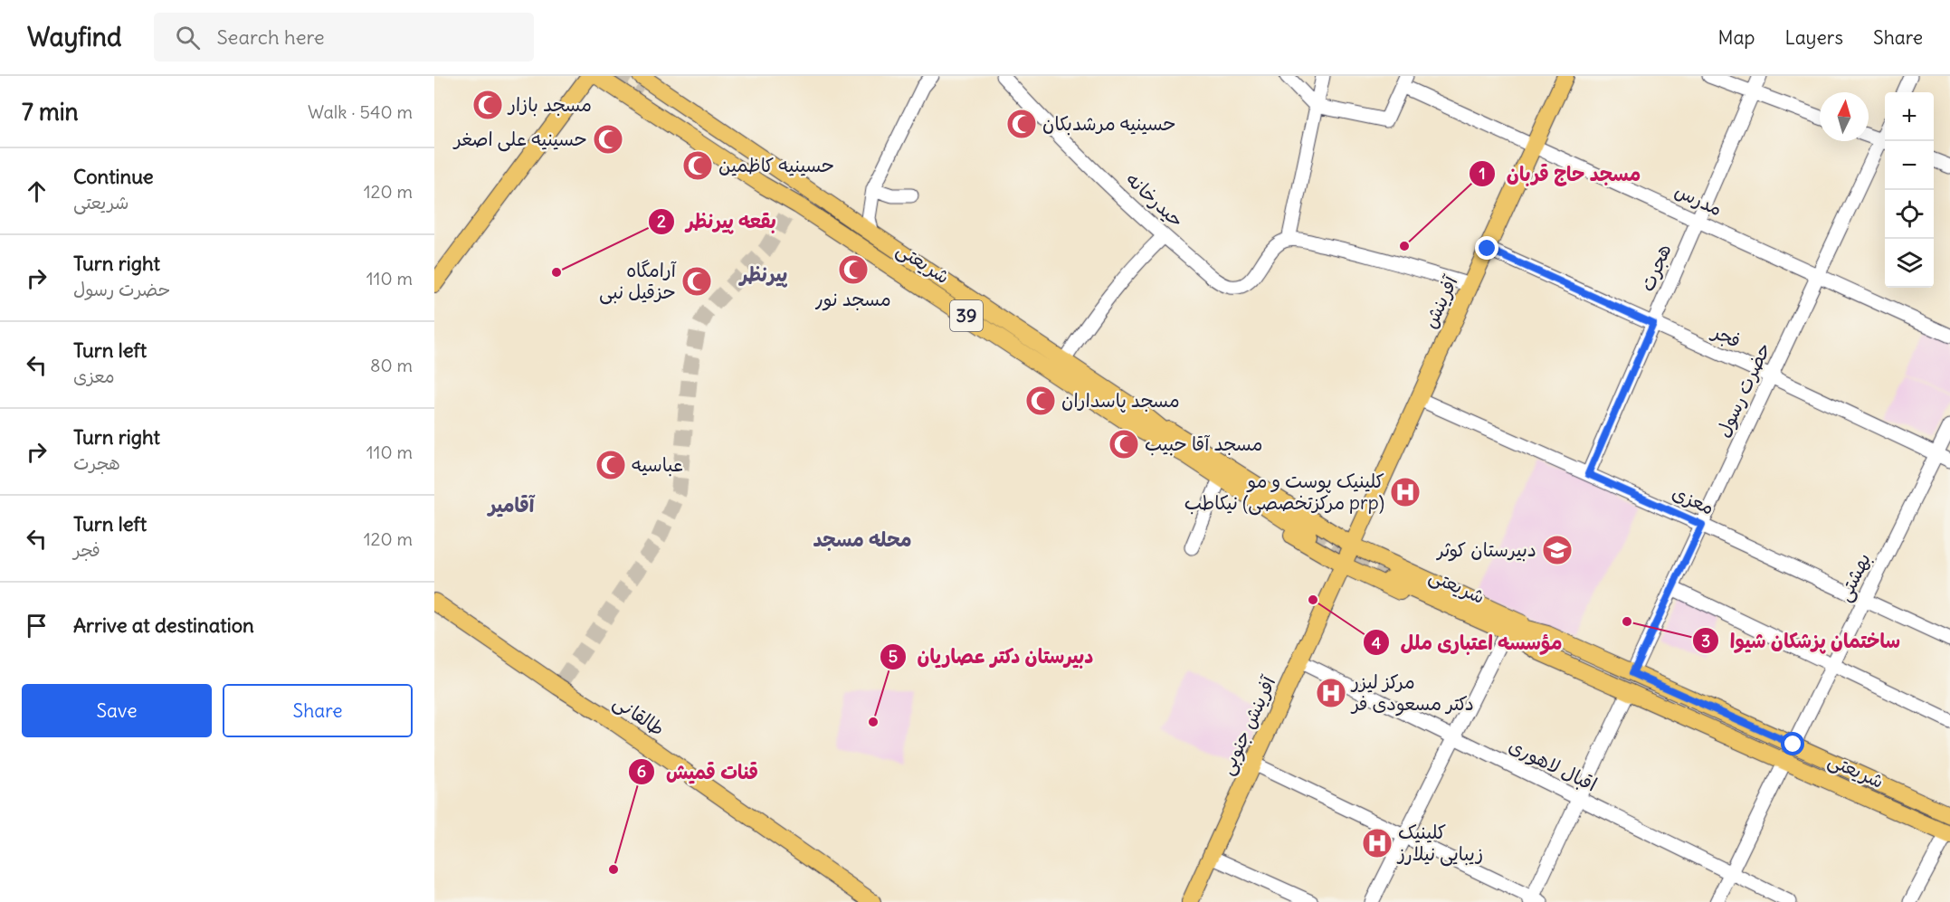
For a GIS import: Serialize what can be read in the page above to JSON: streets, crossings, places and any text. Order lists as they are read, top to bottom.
{
  "streets": {
    "main road": [
      "شریعتی",
      "آفرینش",
      "39",
      "طالقانی",
      "آفرینش جنوبی"
    ],
    "street": [
      "حیدرخانه",
      "مدرس",
      "هجرت",
      "فجر",
      "حضرت رسول",
      "معزی",
      "بهشتی",
      "اقبال لاهوری"
    ]
  },
  "crossings": [
    ["مدرس", "هجرت"],
    ["مدرس", "آفرینش"],
    ["مدرس", "حضرت رسول"],
    ["شریعتی", "39"],
    ["شریعتی", "حضرت رسول"],
    ["شریعتی", "بهشتی"],
    ["هجرت", "فجر"],
    ["هجرت", "معزی"],
    ["آفرینش", "فجر"],
    ["آفرینش", "معزی"],
    ["آفرینش", "آفرینش جنوبی"],
    ["فجر", "حضرت رسول"],
    ["فجر", "بهشتی"],
    ["حضرت رسول", "معزی"],
    ["معزی", "بهشتی"],
    ["آفرینش جنوبی", "اقبال لاهوری"]
  ],
  "districts": ["پیرنظر", "آقامیر", "محله مسجد"],
  "places": {
    "mosque": [
      "مسجد بازار",
      "حسینیه مرشدبکان",
      "حسینیه علی اصغر",
      "حسینیه کاظمین",
      "مسجد نور",
      "آرامگاه حزقیل نبی",
      "مسجد پاسداران",
      "مسجد آقا حبیب",
      "عباسیه"
    ],
    "other": [
      "مسجد حاج قربان",
      "بقعه پیرنظر",
      "مؤسسه اعتباری ملل",
      "ساختمان پزشکان شیوا",
      "دبیرستان دکتر عصاریان",
      "قنات قمیش"
    ],
    "hospital": ["کلینیک پوست و مو نیکاطب (مرکزتخصصی prp)", "مرکز لیزر دکتر مسعودی فر", "کلینیک زیبایی نیلارز"],
    "school or university": ["دبیرستان کوثر"]
  },
  "north": "top",
  "page": {
    "header": "Wayfind",
    "search": "Search here",
    "nav": ["Map", "Layers", "Share"],
    "heading": ["7 min", "Walk · 540 m"],
    "map_buttons": ["+", "−"],
    "list": [
      ["Continue", "شریعتی", "120 m"],
      ["Turn right", "حضرت رسول", "110 m"],
      ["Turn left", "معزی", "80 m"],
      ["Turn right", "هجرت", "110 m"],
      ["Turn left", "فجر", "120 m"],
      "Arrive at destination"
    ],
    "buttons": ["Save", "Share"]
  }
}
